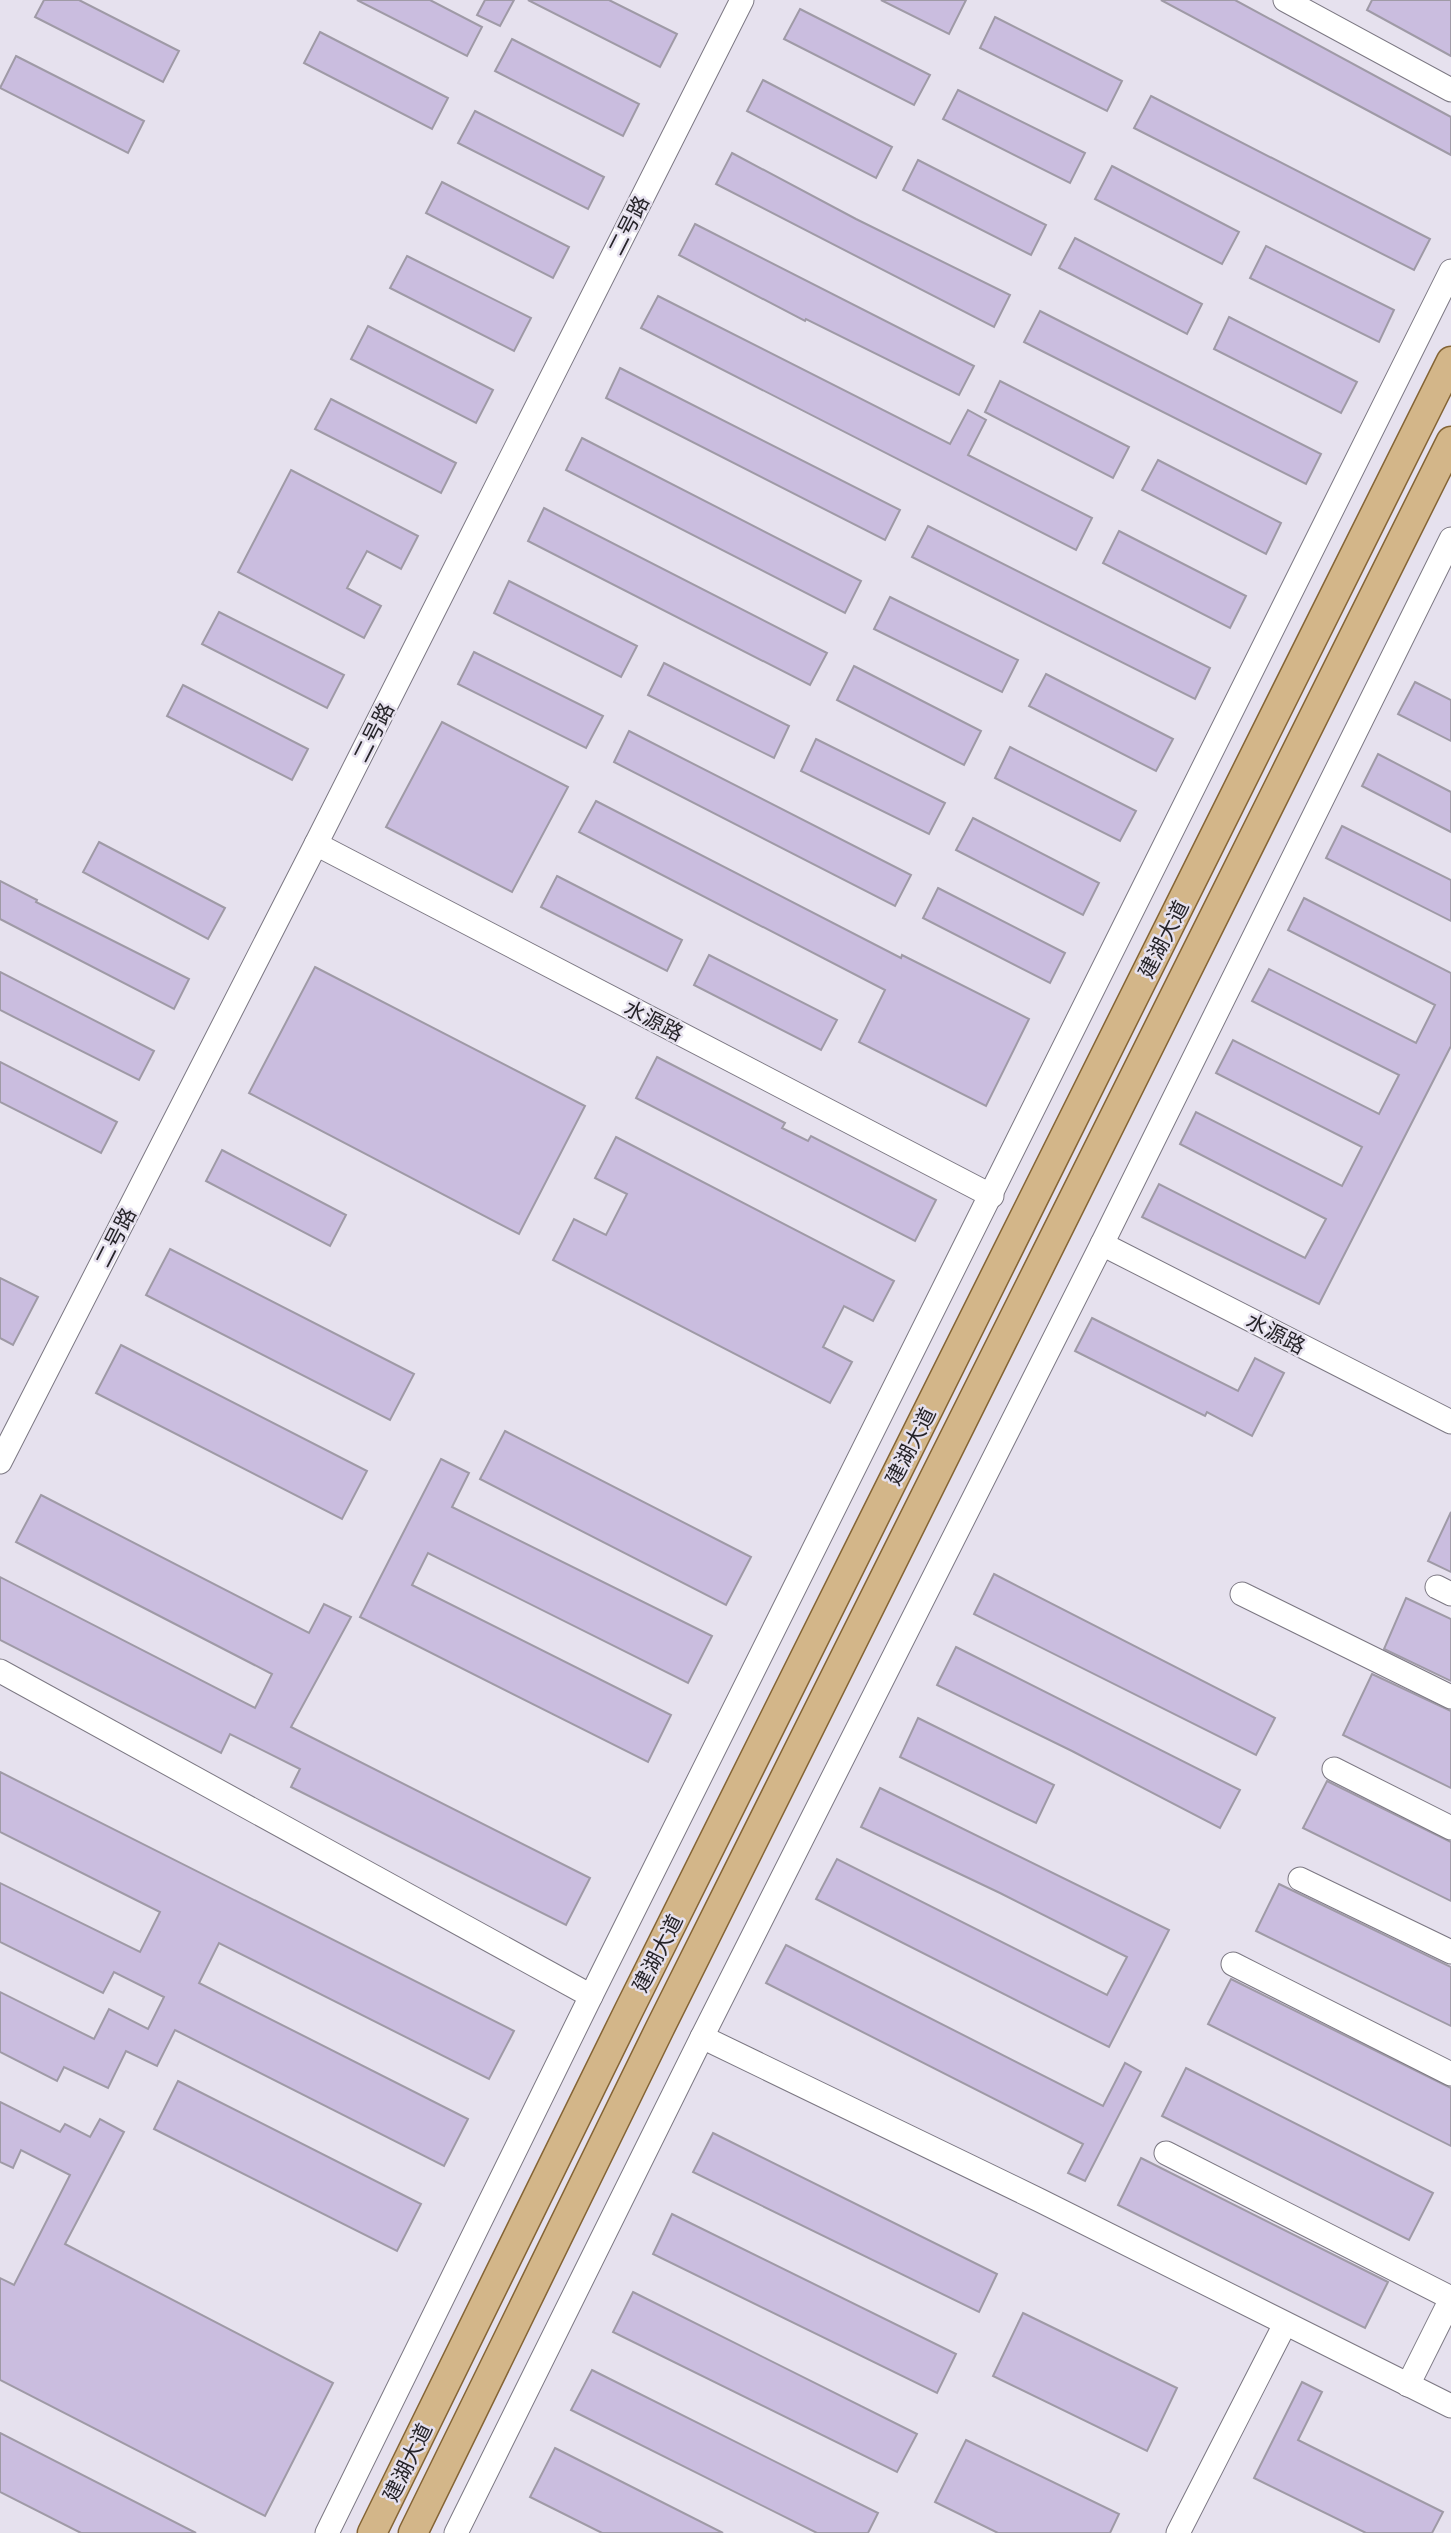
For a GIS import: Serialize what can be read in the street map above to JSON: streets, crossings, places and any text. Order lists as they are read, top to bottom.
{
  "streets": {
    "main road": ["建湖大道"],
    "street": ["二号路", "水源路"]
  },
  "crossings": [
    ["二号路", "水源路"]
  ]
}
